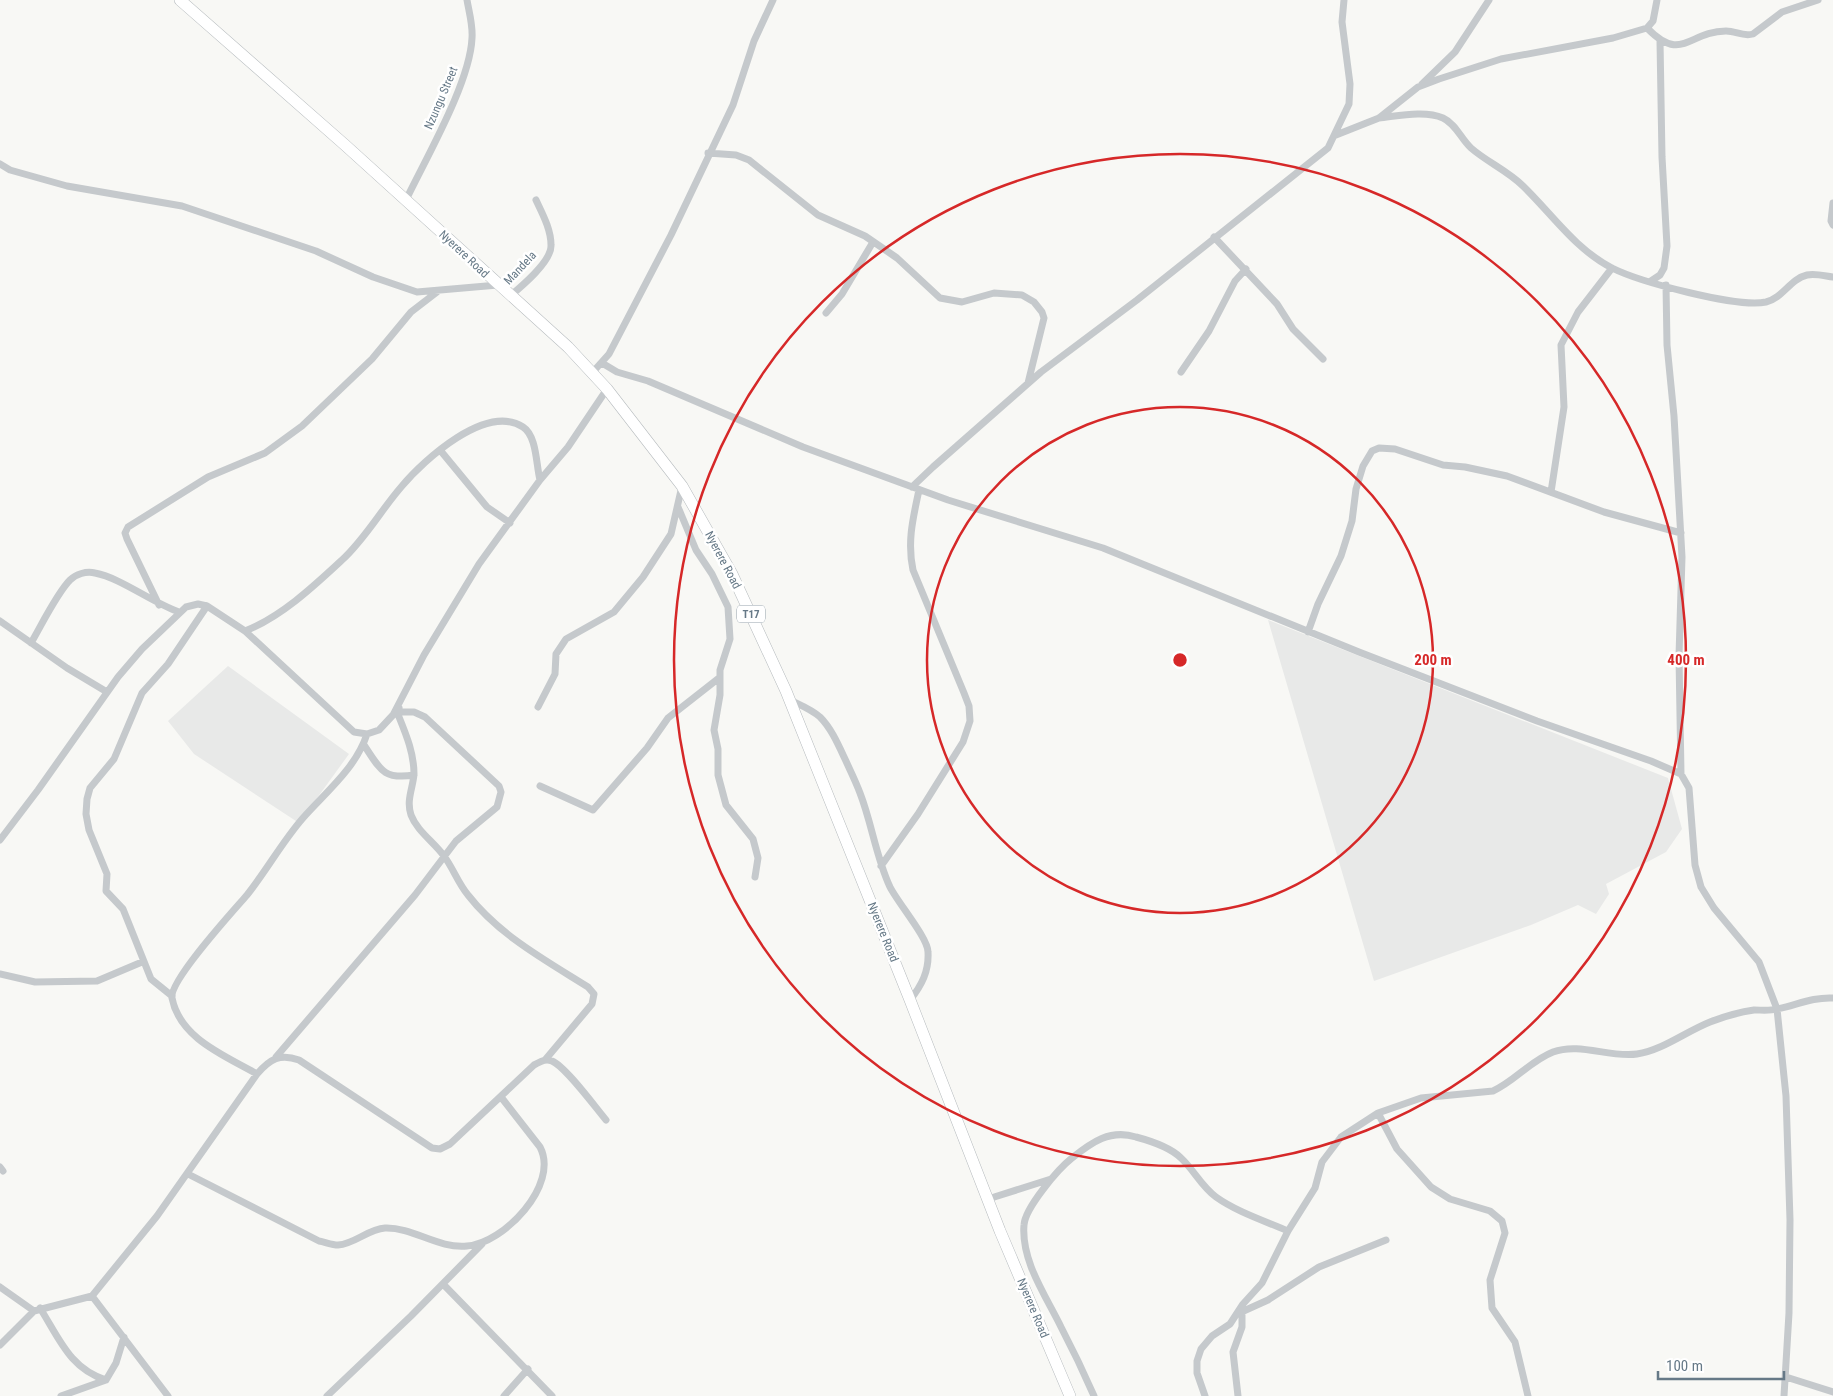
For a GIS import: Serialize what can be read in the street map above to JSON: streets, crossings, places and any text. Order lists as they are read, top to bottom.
{
  "streets": {
    "main road": ["Nyerere Road", "T17"],
    "street": ["Nzungu Street", "Mandela"]
  },
  "crossings": [
    ["Nzungu Street", "Nyerere Road"],
    ["Nyerere Road", "Mandela"]
  ],
  "scale_bar": "100 m",
  "rings": ["200 m", "400 m"]
}
